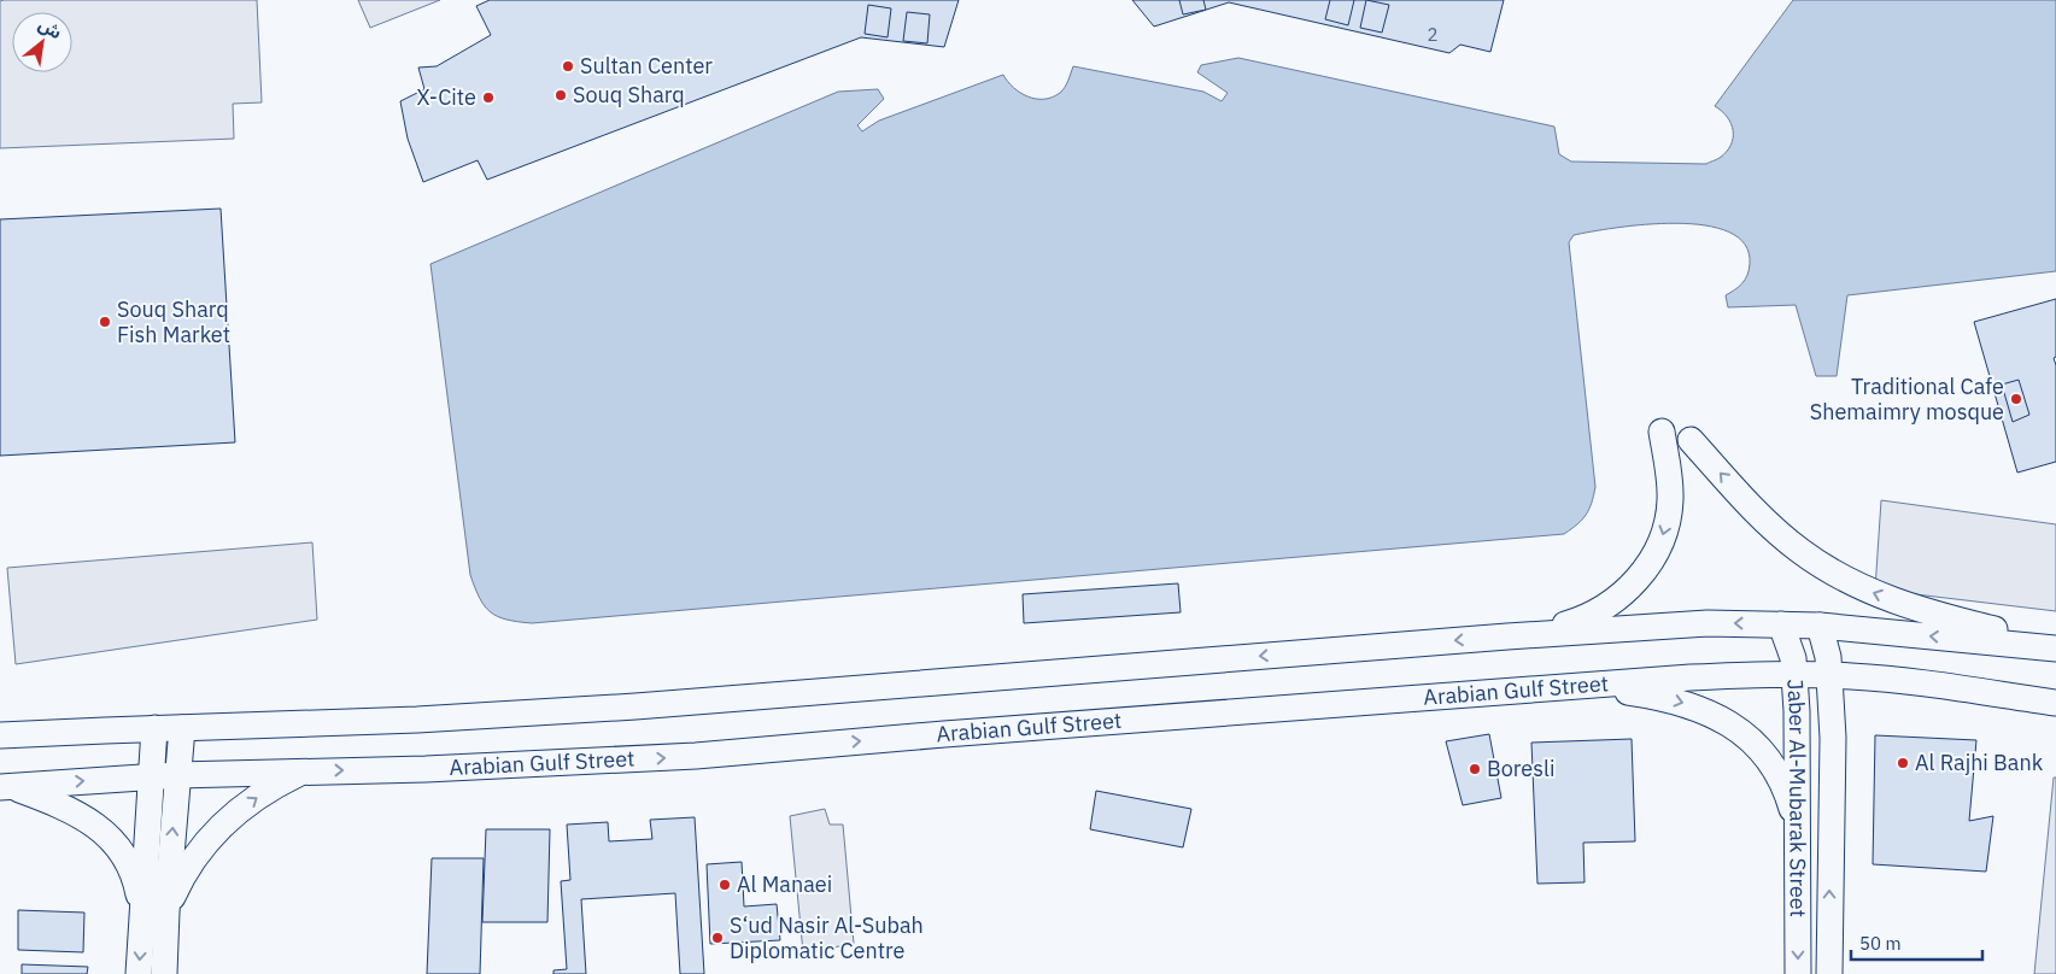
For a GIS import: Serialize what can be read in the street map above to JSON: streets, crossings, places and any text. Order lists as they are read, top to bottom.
{
  "streets": {
    "main road": ["Arabian Gulf Street", "Jaber Al-Mubarak Street"]
  },
  "crossings": [
    ["Arabian Gulf Street", "Jaber Al-Mubarak Street"]
  ],
  "places": [
    "Sultan Center",
    "Souq Sharq",
    "X-Cite",
    "Souq Sharq Fish Market",
    "Traditional Cafe Shemaimry mosque",
    "Al Rajhi Bank",
    "Boresli",
    "Al Manaei",
    "S‘ud Nasir Al-Subah Diplomatic Centre"
  ],
  "house_numbers": ["2"],
  "scale_bar": "50 m",
  "north": "top right"
}
